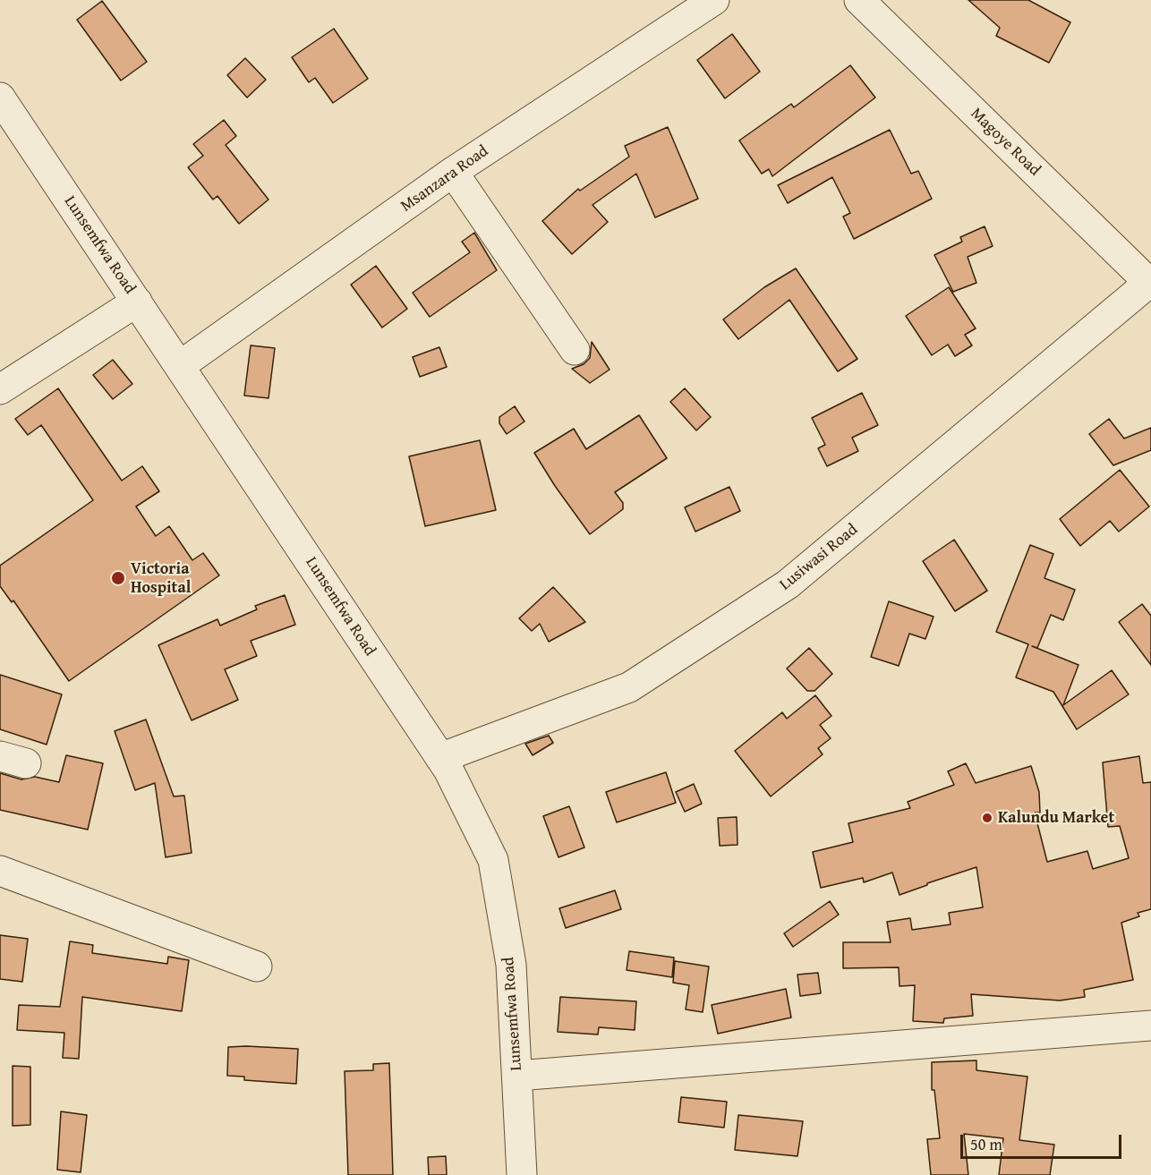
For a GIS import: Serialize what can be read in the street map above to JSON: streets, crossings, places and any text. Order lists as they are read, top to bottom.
{
  "streets": {
    "street": [
      "Magoye Road",
      "Msanzara Road",
      "Lunsemfwa Road",
      "Lusiwasi Road"
    ]
  },
  "crossings": [
    ["Magoye Road", "Lusiwasi Road"],
    ["Msanzara Road", "Lunsemfwa Road"],
    ["Lunsemfwa Road", "Lusiwasi Road"]
  ],
  "places": ["Victoria Hospital", "Kalundu Market"],
  "scale_bar": "50 m"
}
